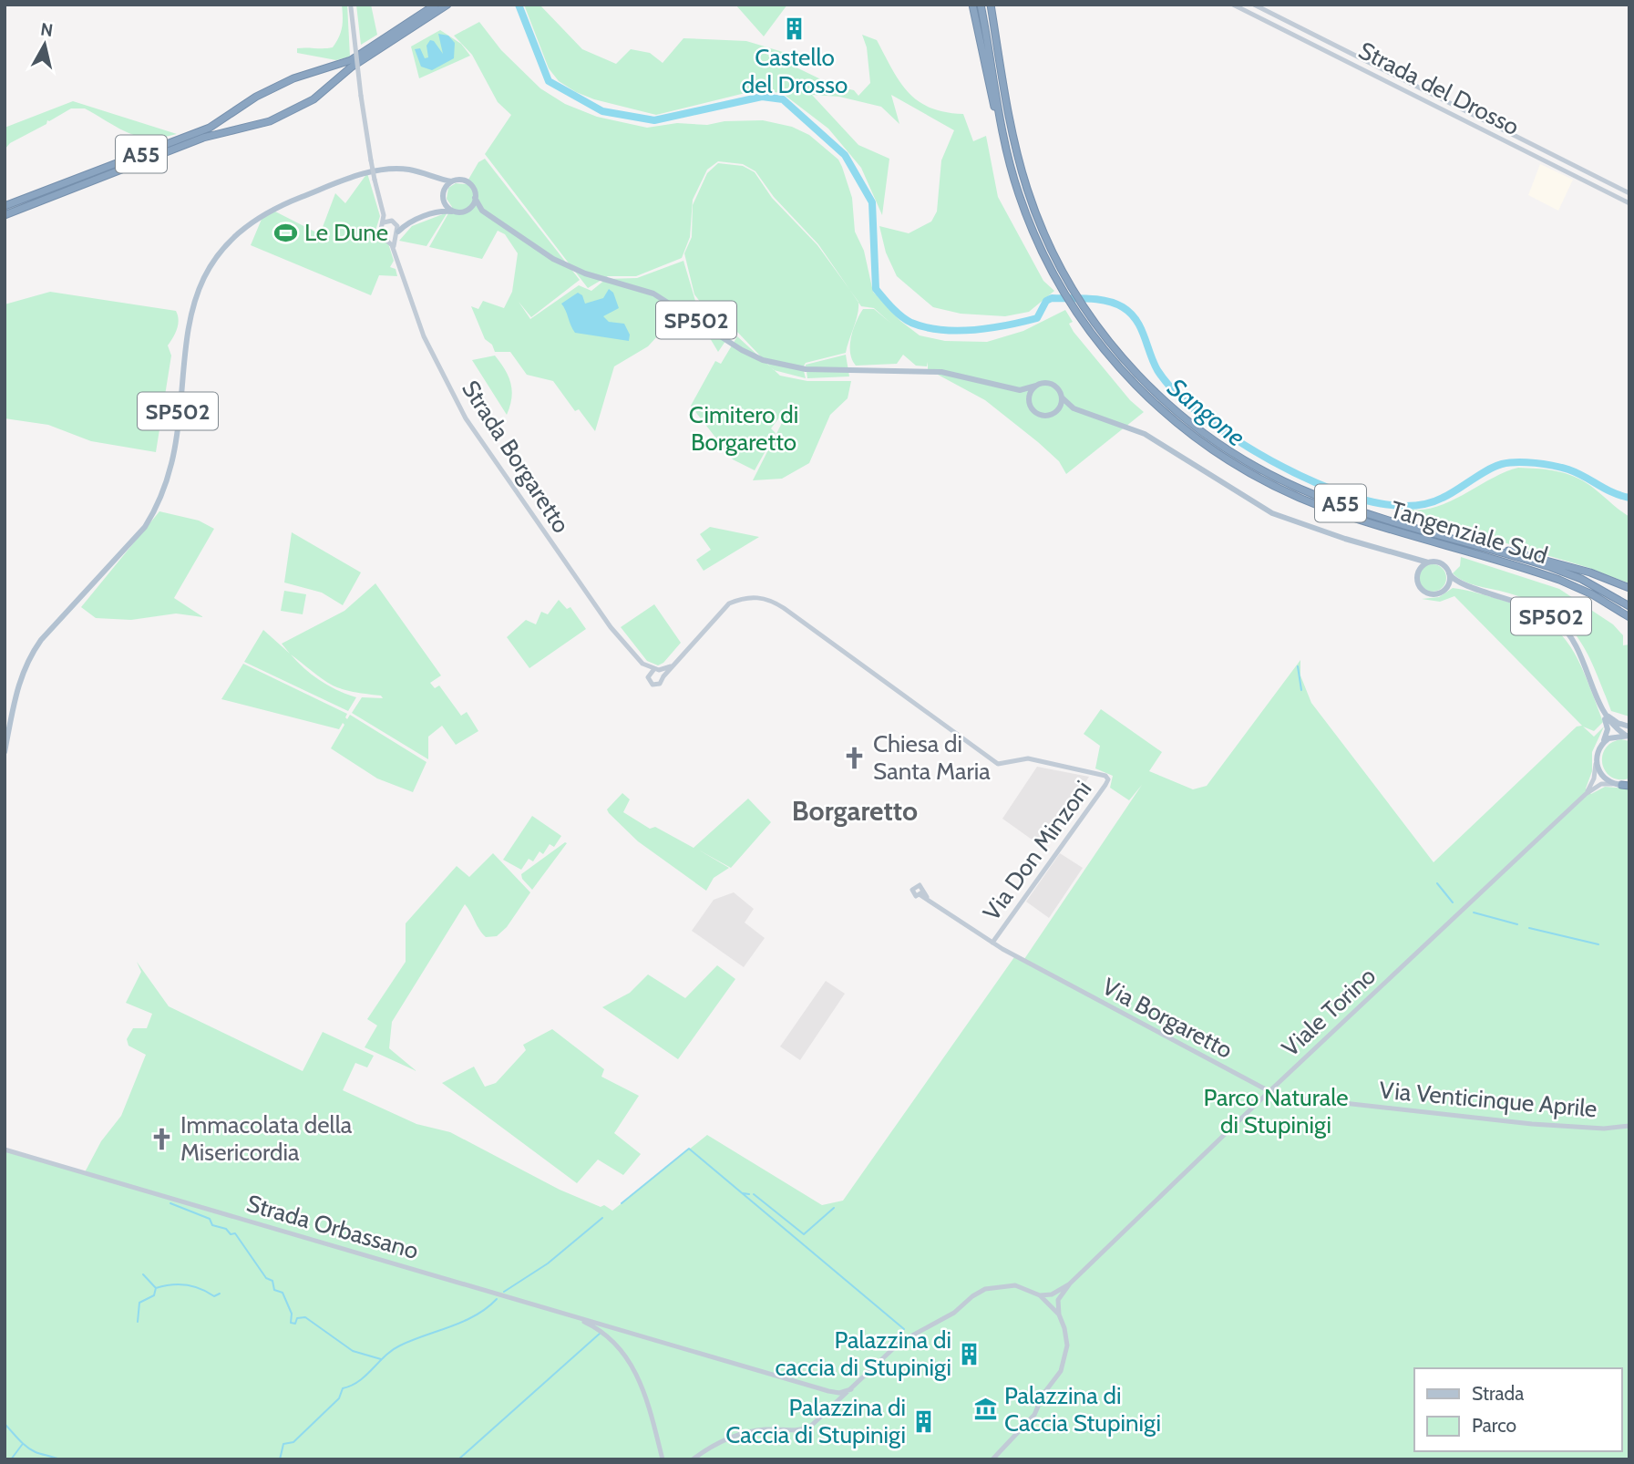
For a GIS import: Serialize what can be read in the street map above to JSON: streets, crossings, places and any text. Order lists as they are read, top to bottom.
{
  "streets": {
    "highway": ["A55", "Tangenziale Sud"],
    "main road": [
      "Strada del Drosso",
      "SP502",
      "Strada Borgaretto",
      "Via Don Minzoni",
      "Viale Torino",
      "Via Borgaretto",
      "Via Venticinque Aprile",
      "Strada Orbassano"
    ]
  },
  "crossings": [
    ["Via Don Minzoni", "Via Borgaretto"],
    ["Viale Torino", "Via Borgaretto"],
    ["Viale Torino", "Via Venticinque Aprile"],
    ["Via Borgaretto", "Via Venticinque Aprile"]
  ],
  "districts": ["Borgaretto"],
  "water": ["Sangone"],
  "parks": ["Cimitero di Borgaretto", "Parco Naturale di Stupinigi"],
  "places": {
    "building": ["Castello del Drosso", "Palazzina di caccia di Stupinigi", "Palazzina di Caccia di Stupinigi"],
    "sports": ["Le Dune"],
    "church": ["Chiesa di Santa Maria", "Immacolata della Misericordia"],
    "museum": ["Palazzina di Caccia Stupinigi"]
  },
  "legend": ["Strada", "Parco"],
  "north": "top"
}
